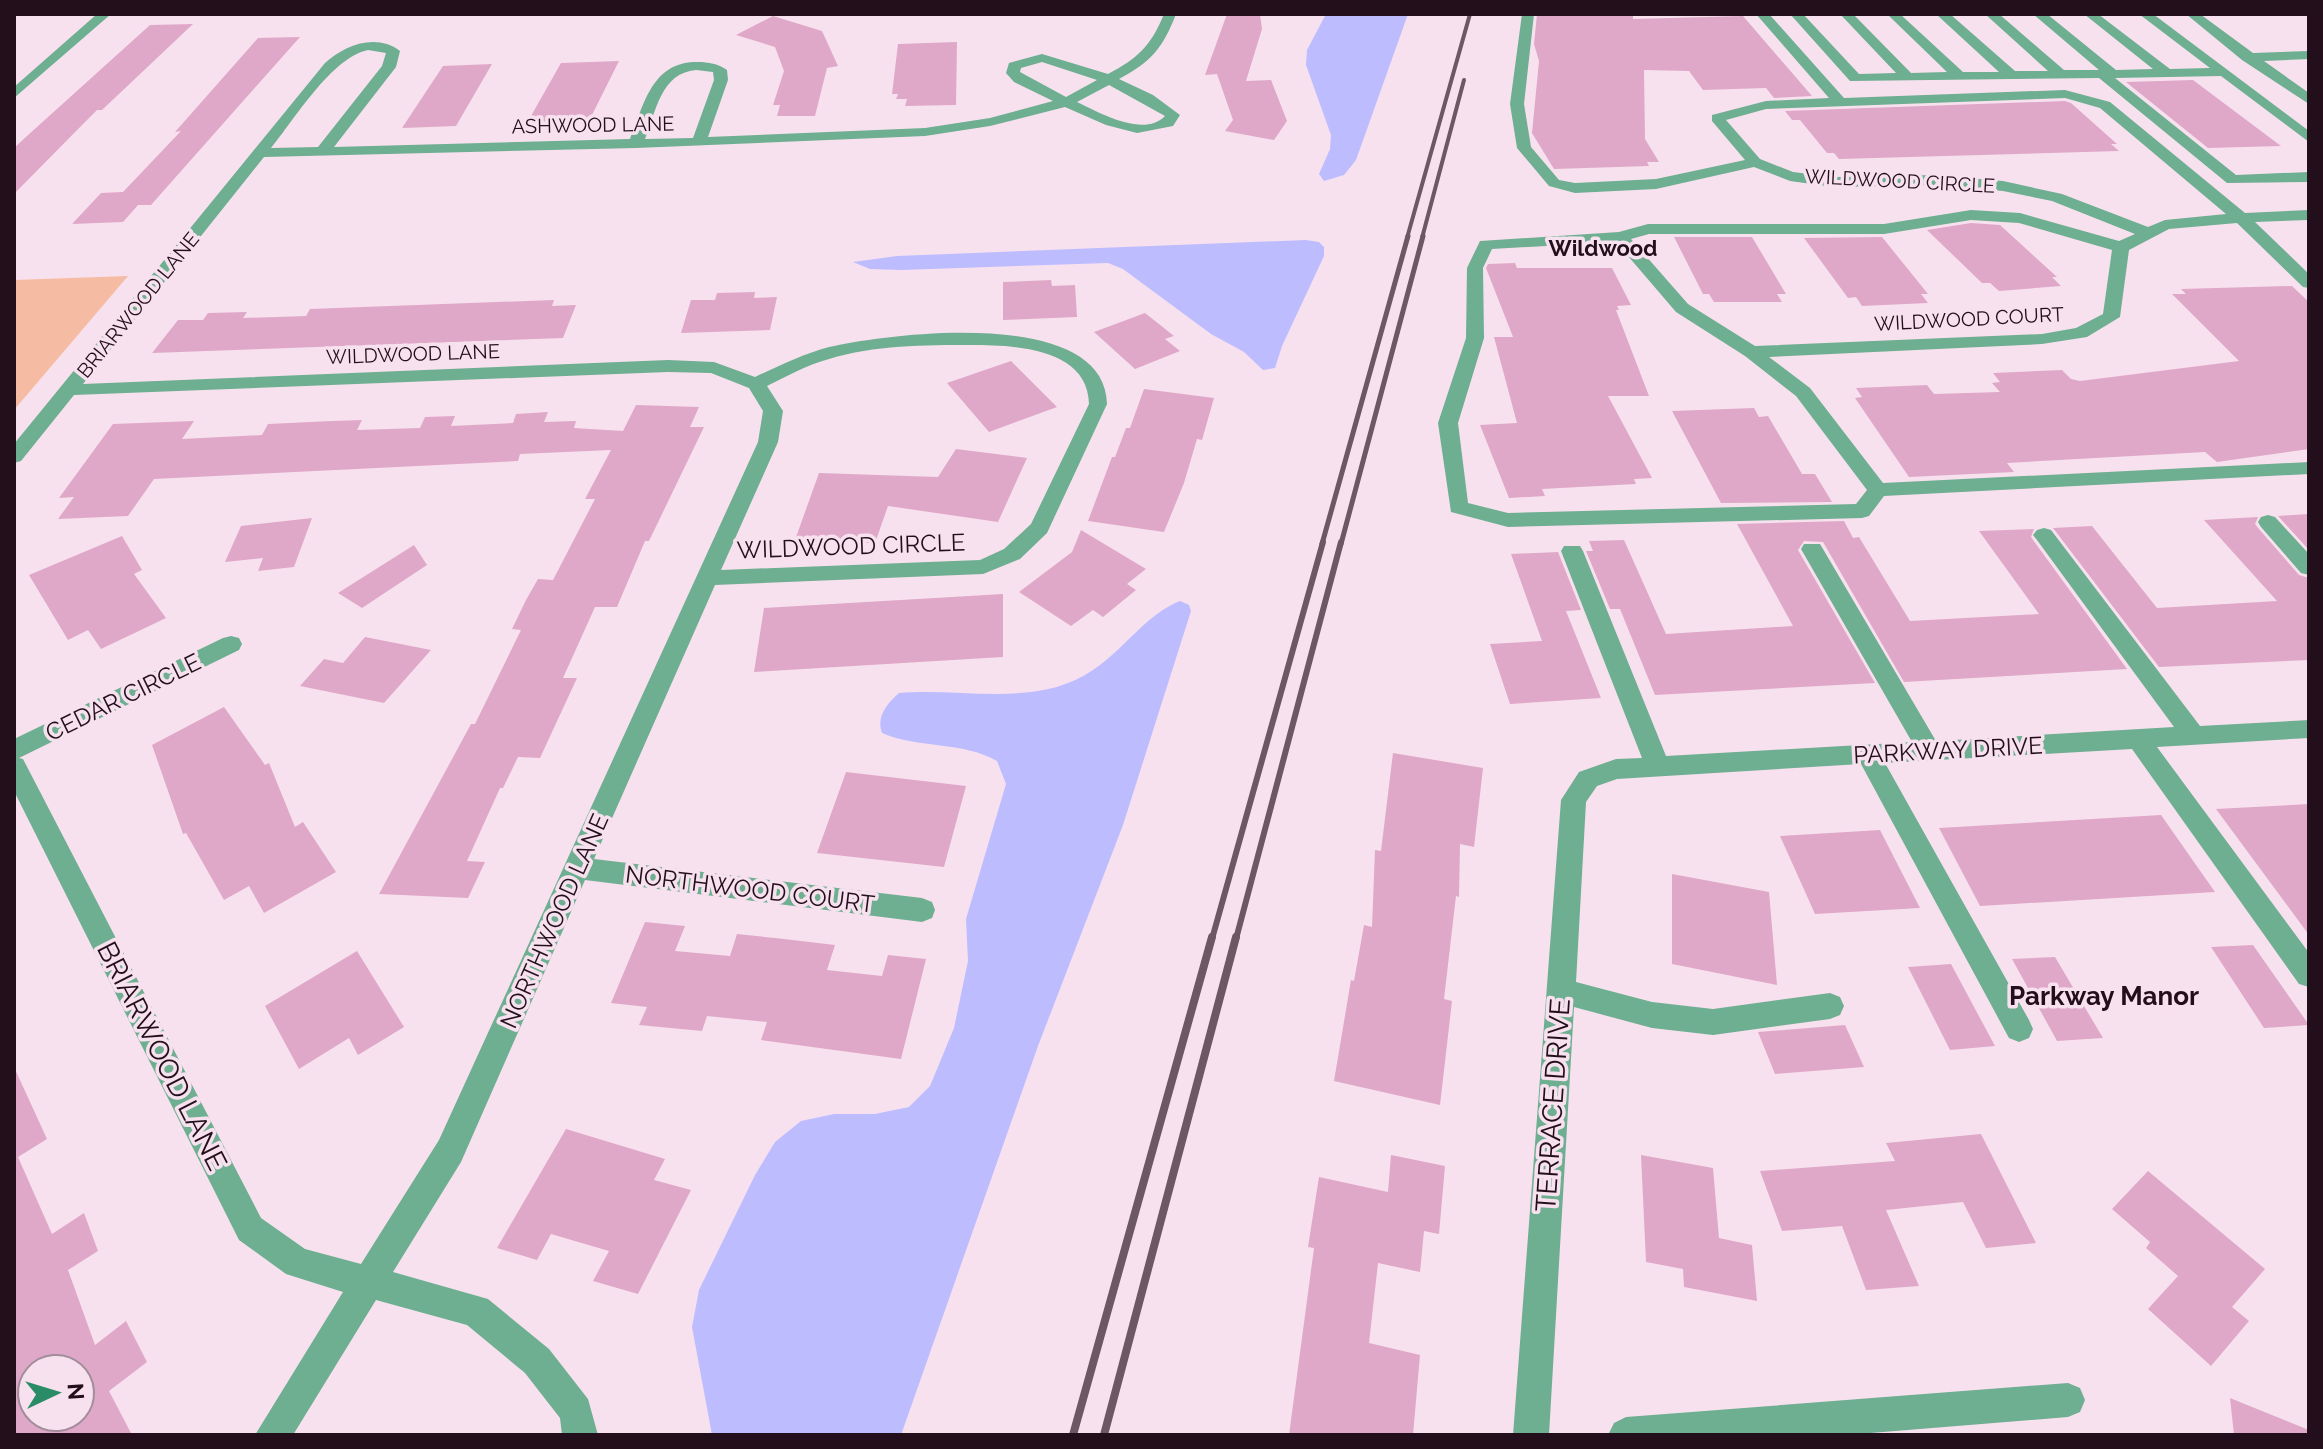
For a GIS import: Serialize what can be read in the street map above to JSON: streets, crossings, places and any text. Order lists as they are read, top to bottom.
{
  "streets": {
    "street": [
      "ASHWOOD LANE",
      "WILDWOOD CIRCLE",
      "BRIARWOOD LANE",
      "WILDWOOD COURT",
      "WILDWOOD LANE",
      "CEDAR CIRCLE",
      "PARKWAY DRIVE",
      "NORTHWOOD COURT",
      "NORTHWOOD LANE",
      "TERRACE DRIVE"
    ]
  },
  "crossings": [
    ["ASHWOOD LANE", "BRIARWOOD LANE"],
    ["WILDWOOD CIRCLE", "WILDWOOD LANE"],
    ["WILDWOOD CIRCLE", "NORTHWOOD LANE"],
    ["BRIARWOOD LANE", "WILDWOOD LANE"],
    ["BRIARWOOD LANE", "NORTHWOOD LANE"],
    ["WILDWOOD LANE", "NORTHWOOD LANE"],
    ["PARKWAY DRIVE", "TERRACE DRIVE"],
    ["NORTHWOOD COURT", "NORTHWOOD LANE"]
  ],
  "districts": ["Wildwood", "Parkway Manor"],
  "north": "right"
}
